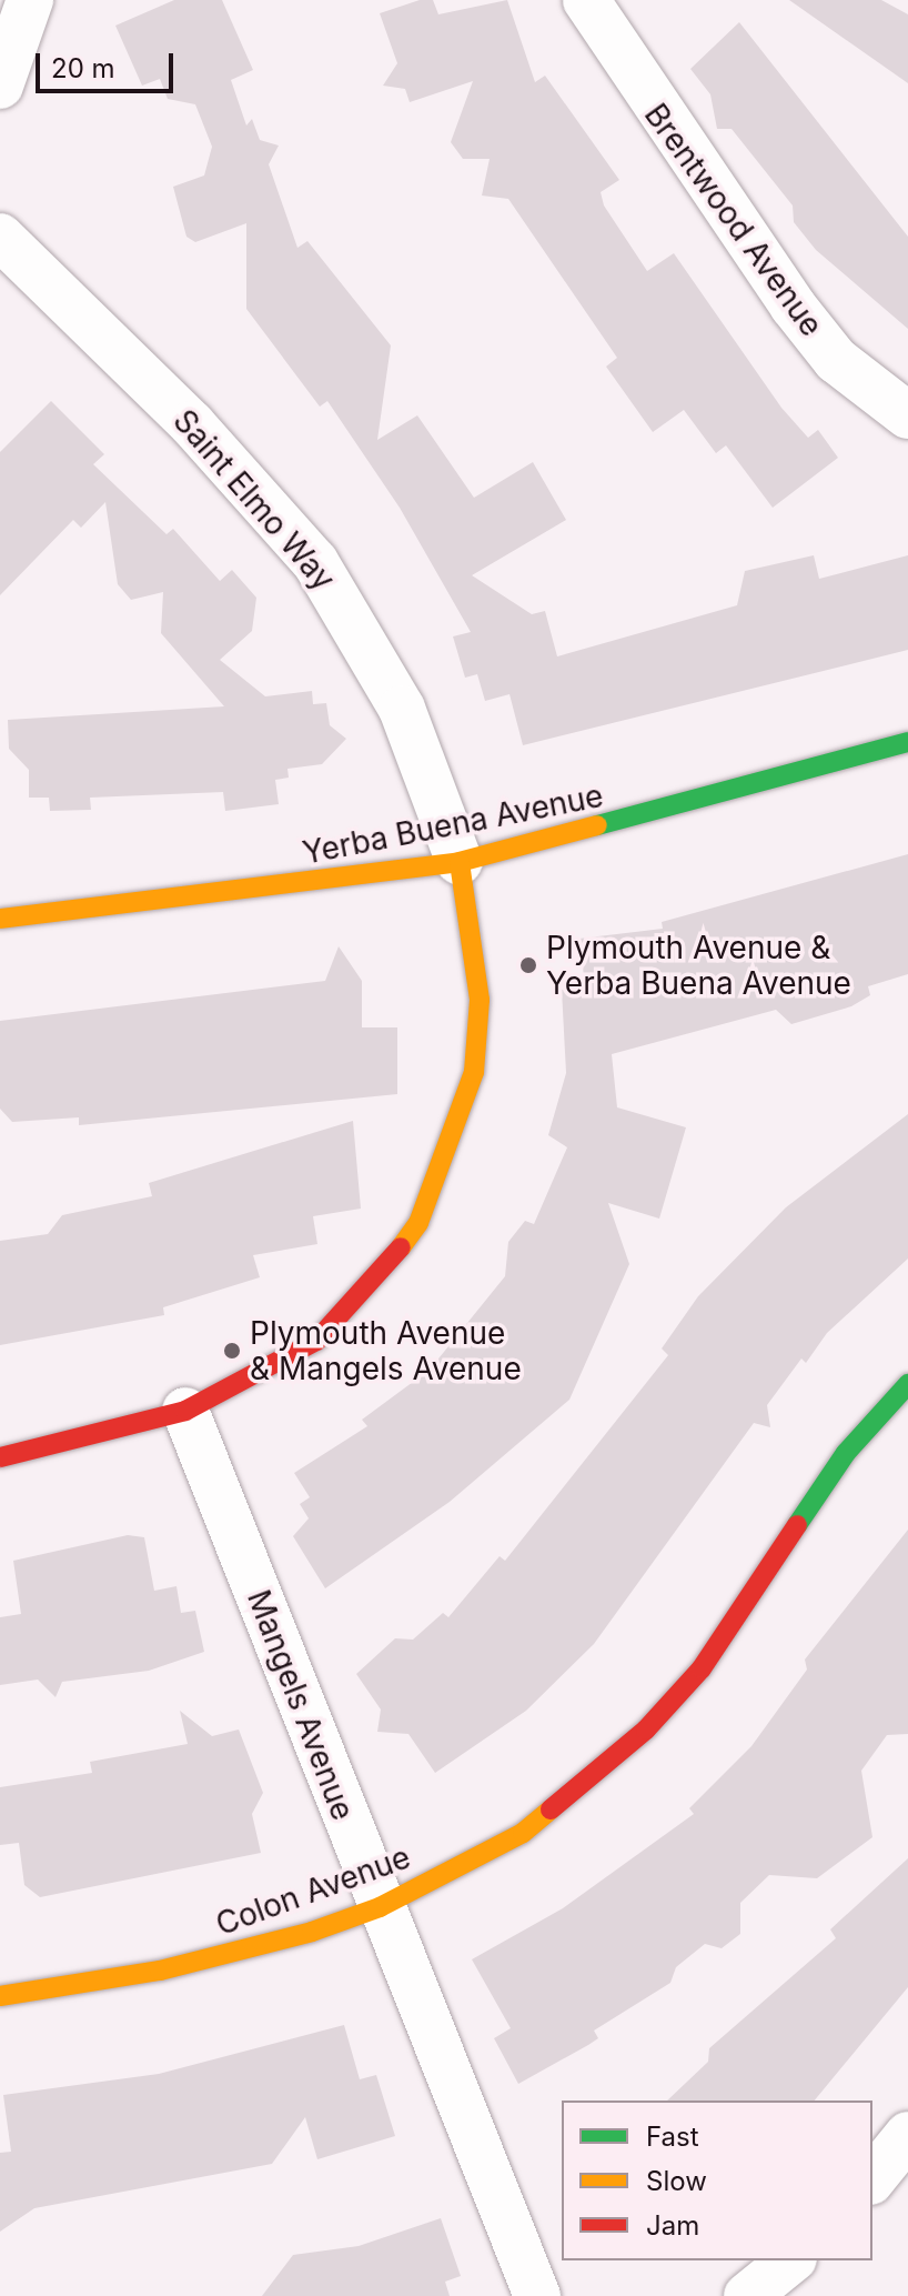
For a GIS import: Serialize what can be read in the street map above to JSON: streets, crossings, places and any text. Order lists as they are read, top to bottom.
{
  "streets": {
    "street": [
      "Brentwood Avenue",
      "Saint Elmo Way",
      "Yerba Buena Avenue",
      "Mangels Avenue",
      "Colon Avenue"
    ]
  },
  "crossings": [
    ["Saint Elmo Way", "Yerba Buena Avenue"],
    ["Mangels Avenue", "Colon Avenue"]
  ],
  "places": ["Plymouth Avenue & Yerba Buena Avenue", "Plymouth Avenue & Mangels Avenue"],
  "legend": ["Fast", "Slow", "Jam"],
  "scale_bar": "20 m"
}
